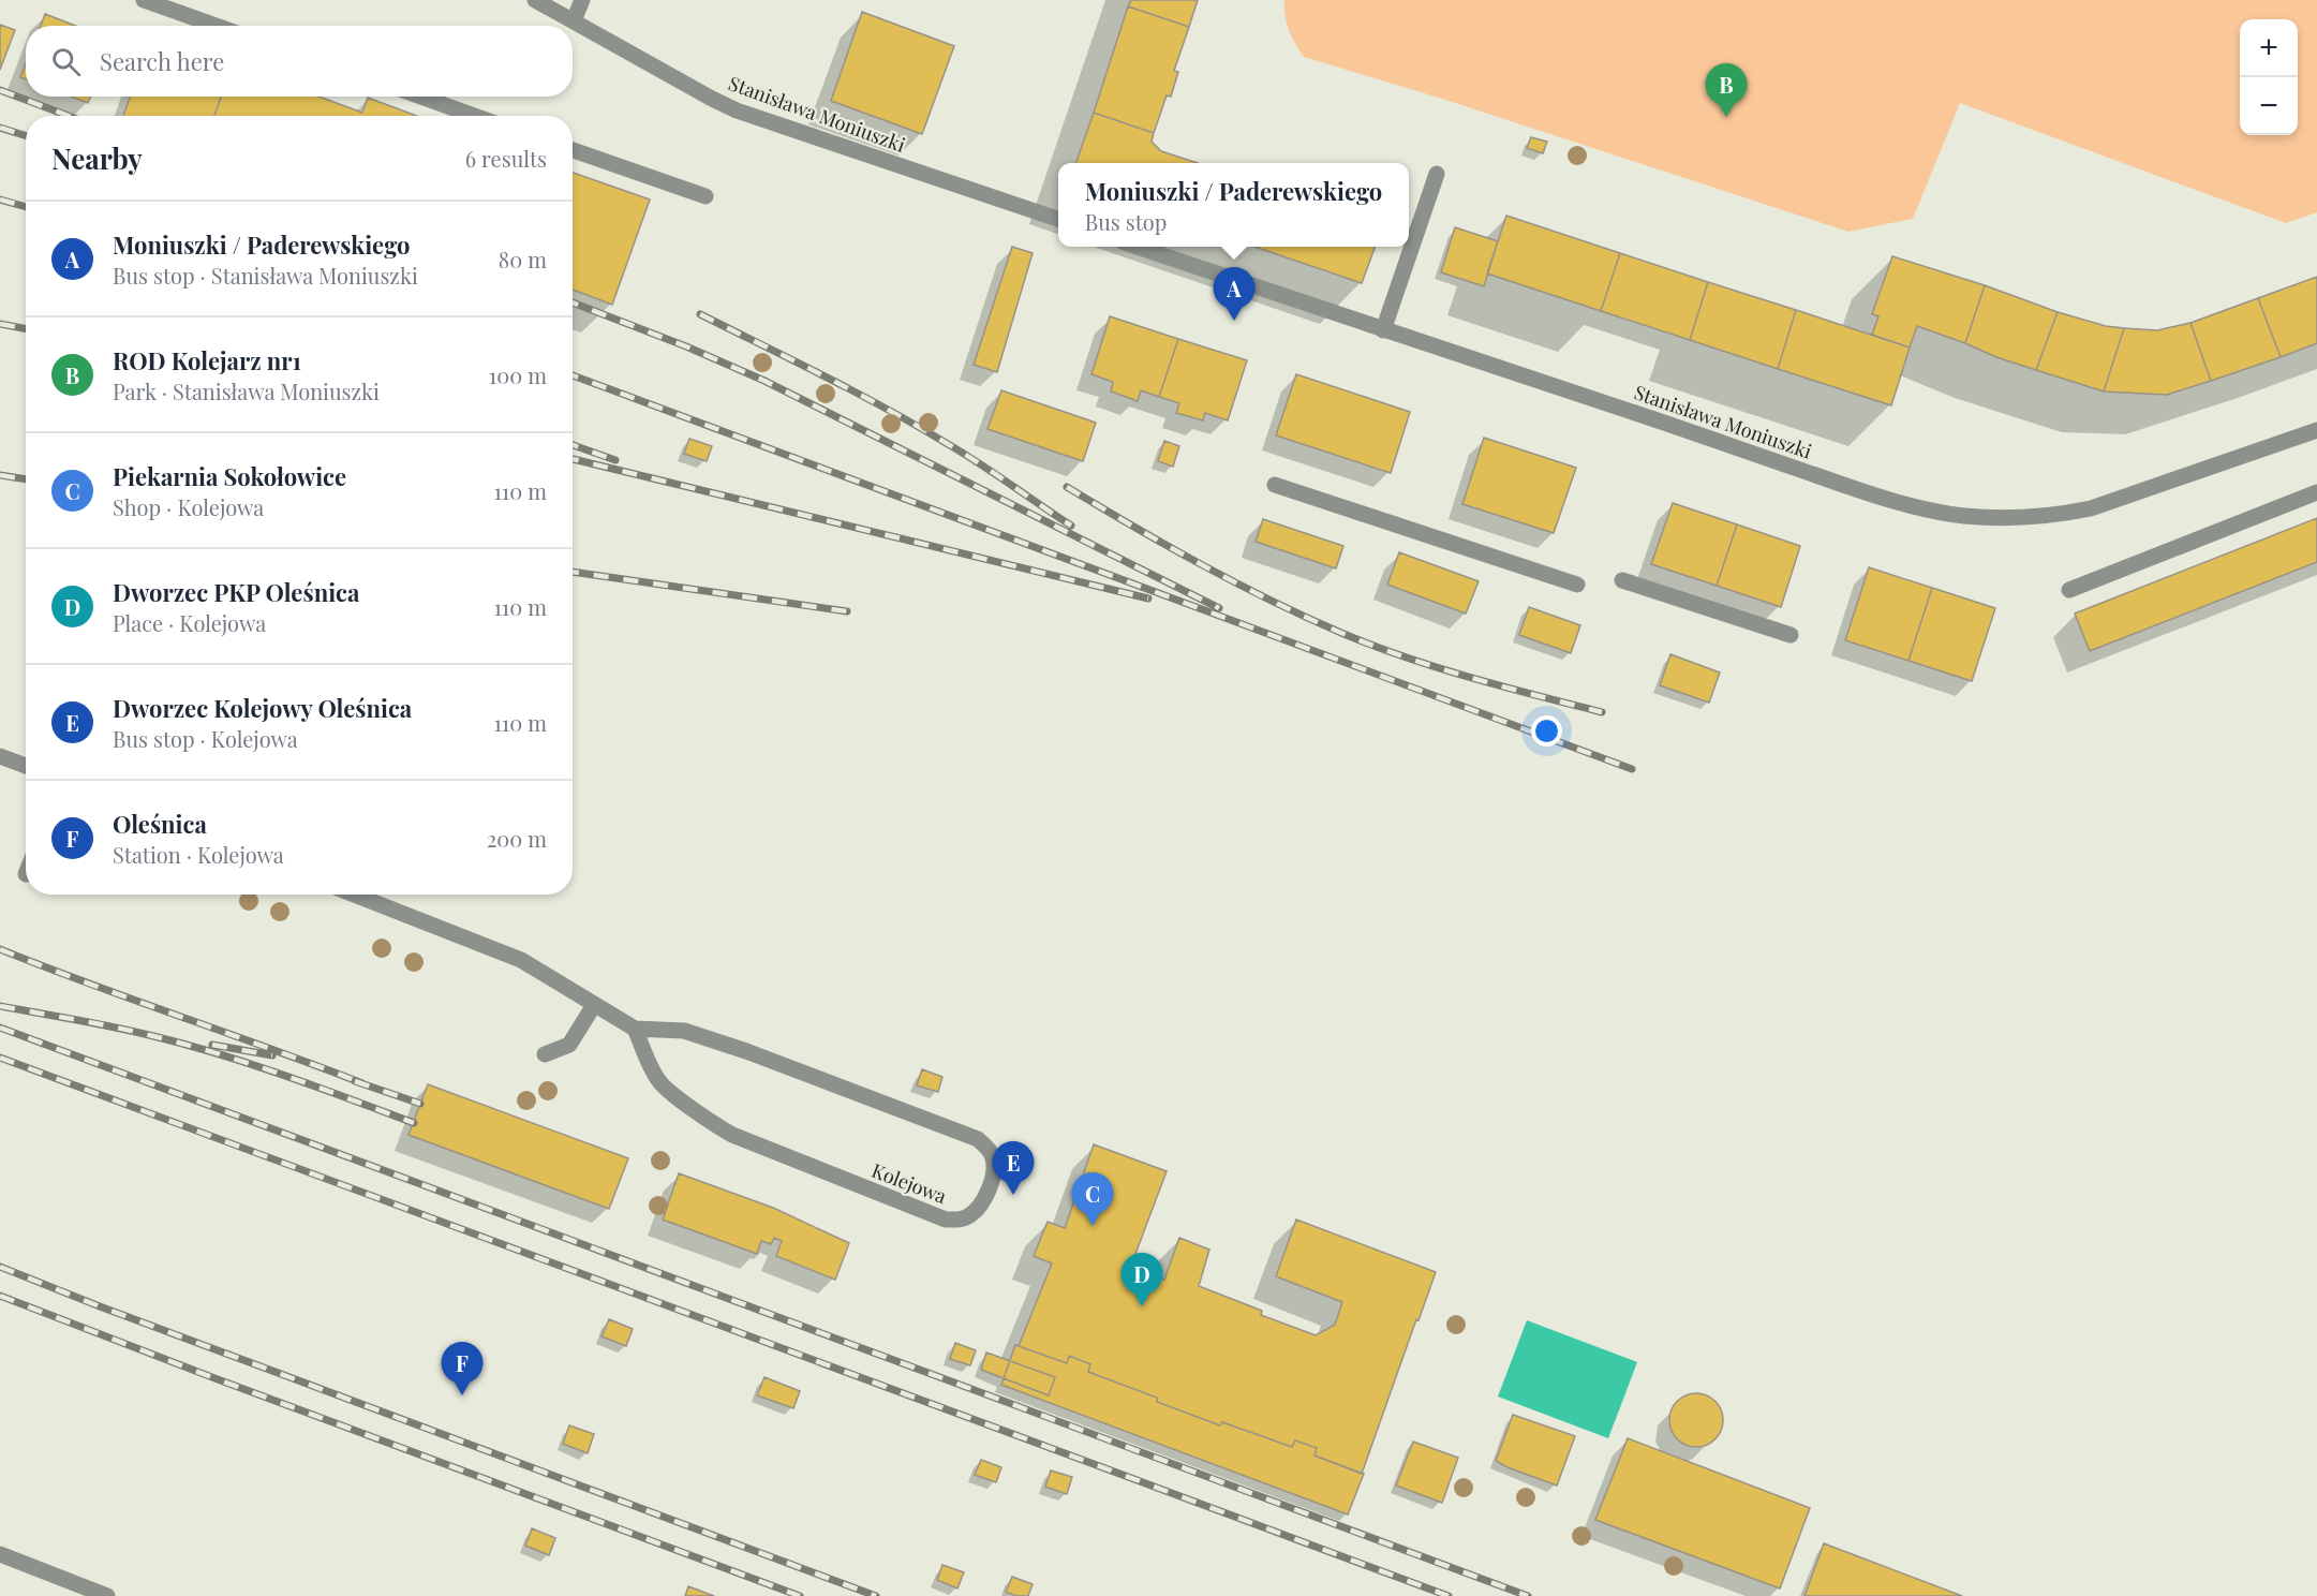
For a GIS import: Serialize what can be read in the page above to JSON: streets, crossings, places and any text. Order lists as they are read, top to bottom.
{
  "streets": {
    "street": ["Stanisława Moniuszki", "Kolejowa"]
  },
  "page": {
    "map_buttons": ["+", "−"],
    "search": "Search here",
    "pins": [
      "B",
      "A",
      "E",
      "C",
      "D",
      "F"
    ],
    "heading": ["Nearby", "6 results"],
    "popup": ["Moniuszki / Paderewskiego", "Bus stop"],
    "list": [
      {
        "mark": "A",
        "name": "Moniuszki / Paderewskiego",
        "note": "Bus stop · Stanisława Moniuszki",
        "value": "80 m"
      },
      {
        "mark": "B",
        "name": "ROD Kolejarz nr1",
        "note": "Park · Stanisława Moniuszki",
        "value": "100 m"
      },
      {
        "mark": "C",
        "name": "Piekarnia Sokołowice",
        "note": "Shop · Kolejowa",
        "value": "110 m"
      },
      {
        "mark": "D",
        "name": "Dworzec PKP Oleśnica",
        "note": "Place · Kolejowa",
        "value": "110 m"
      },
      {
        "mark": "E",
        "name": "Dworzec Kolejowy Oleśnica",
        "note": "Bus stop · Kolejowa",
        "value": "110 m"
      },
      {
        "mark": "F",
        "name": "Oleśnica",
        "note": "Station · Kolejowa",
        "value": "200 m"
      }
    ]
  }
}
